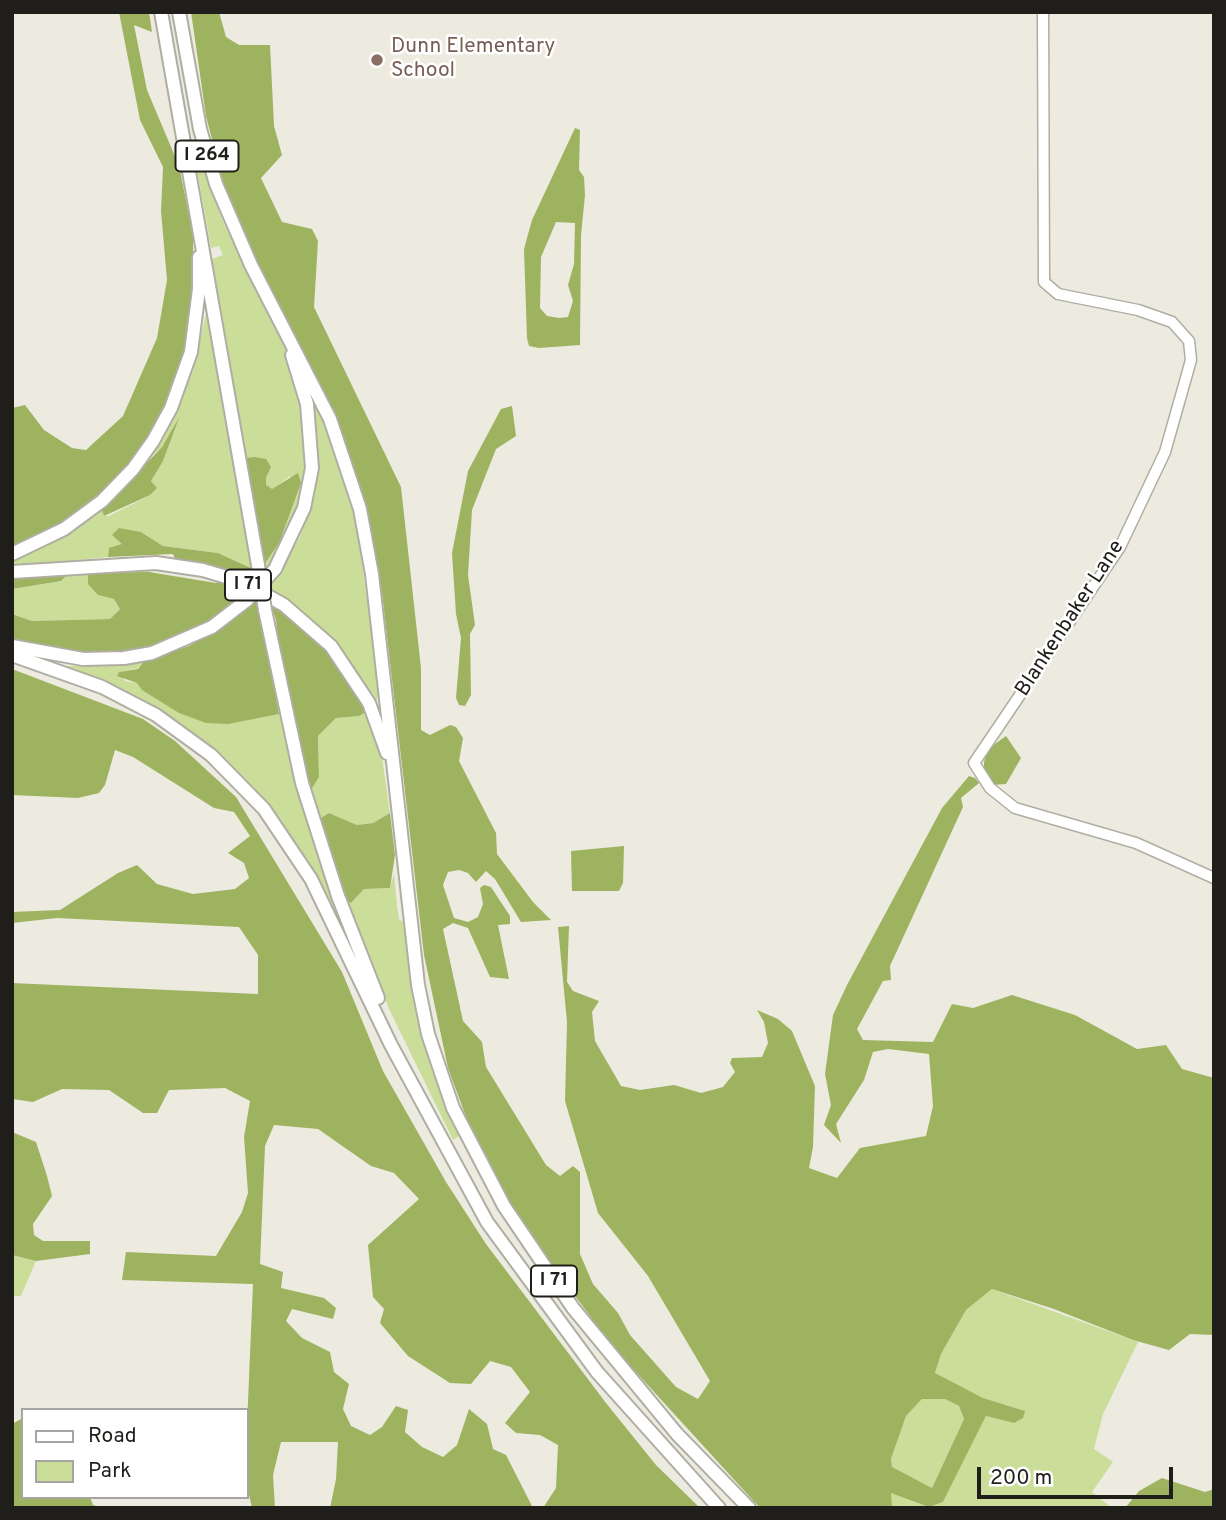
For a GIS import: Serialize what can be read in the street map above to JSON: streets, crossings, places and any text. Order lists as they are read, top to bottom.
{
  "streets": {
    "highway": ["I 264", "I 71"],
    "street": ["Blankenbaker Lane"]
  },
  "places": ["Dunn Elementary School"],
  "legend": ["Road", "Park"],
  "scale_bar": "200 m"
}
